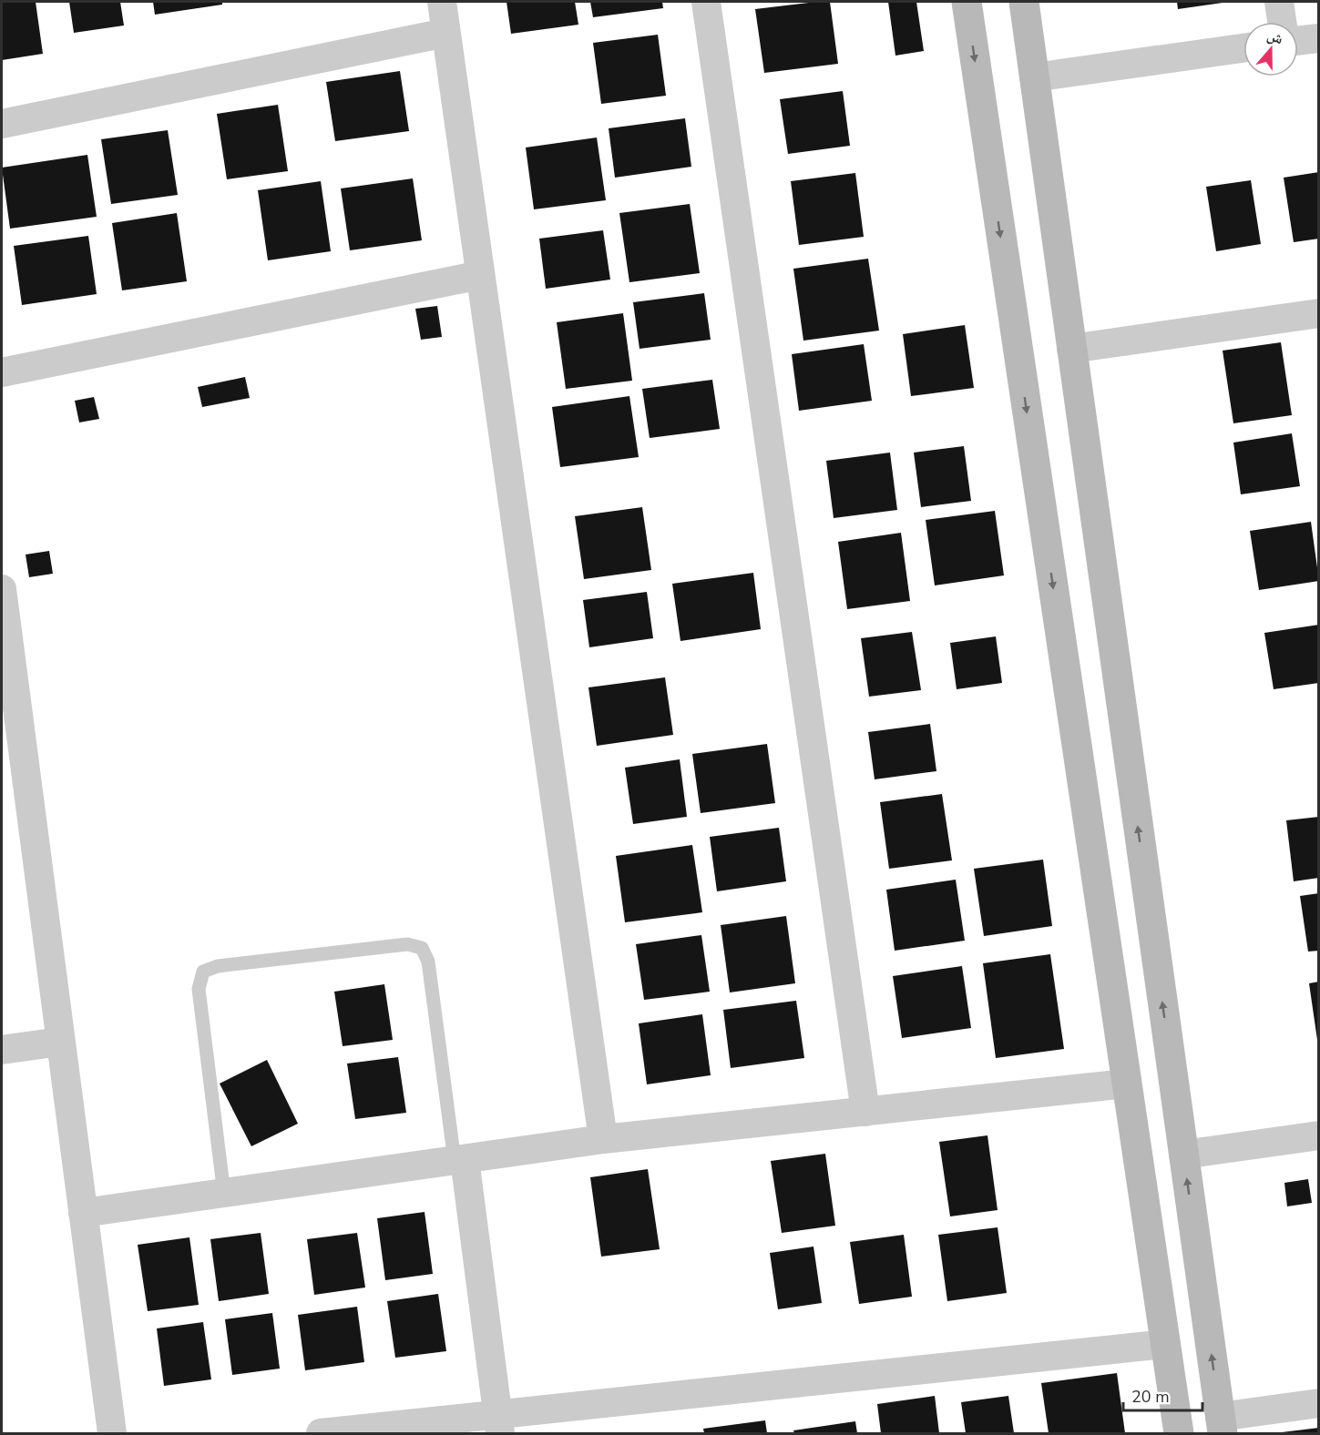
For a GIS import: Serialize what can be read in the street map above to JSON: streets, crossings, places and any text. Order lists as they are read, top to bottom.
{
  "scale_bar": "20 m",
  "north": "top"
}
